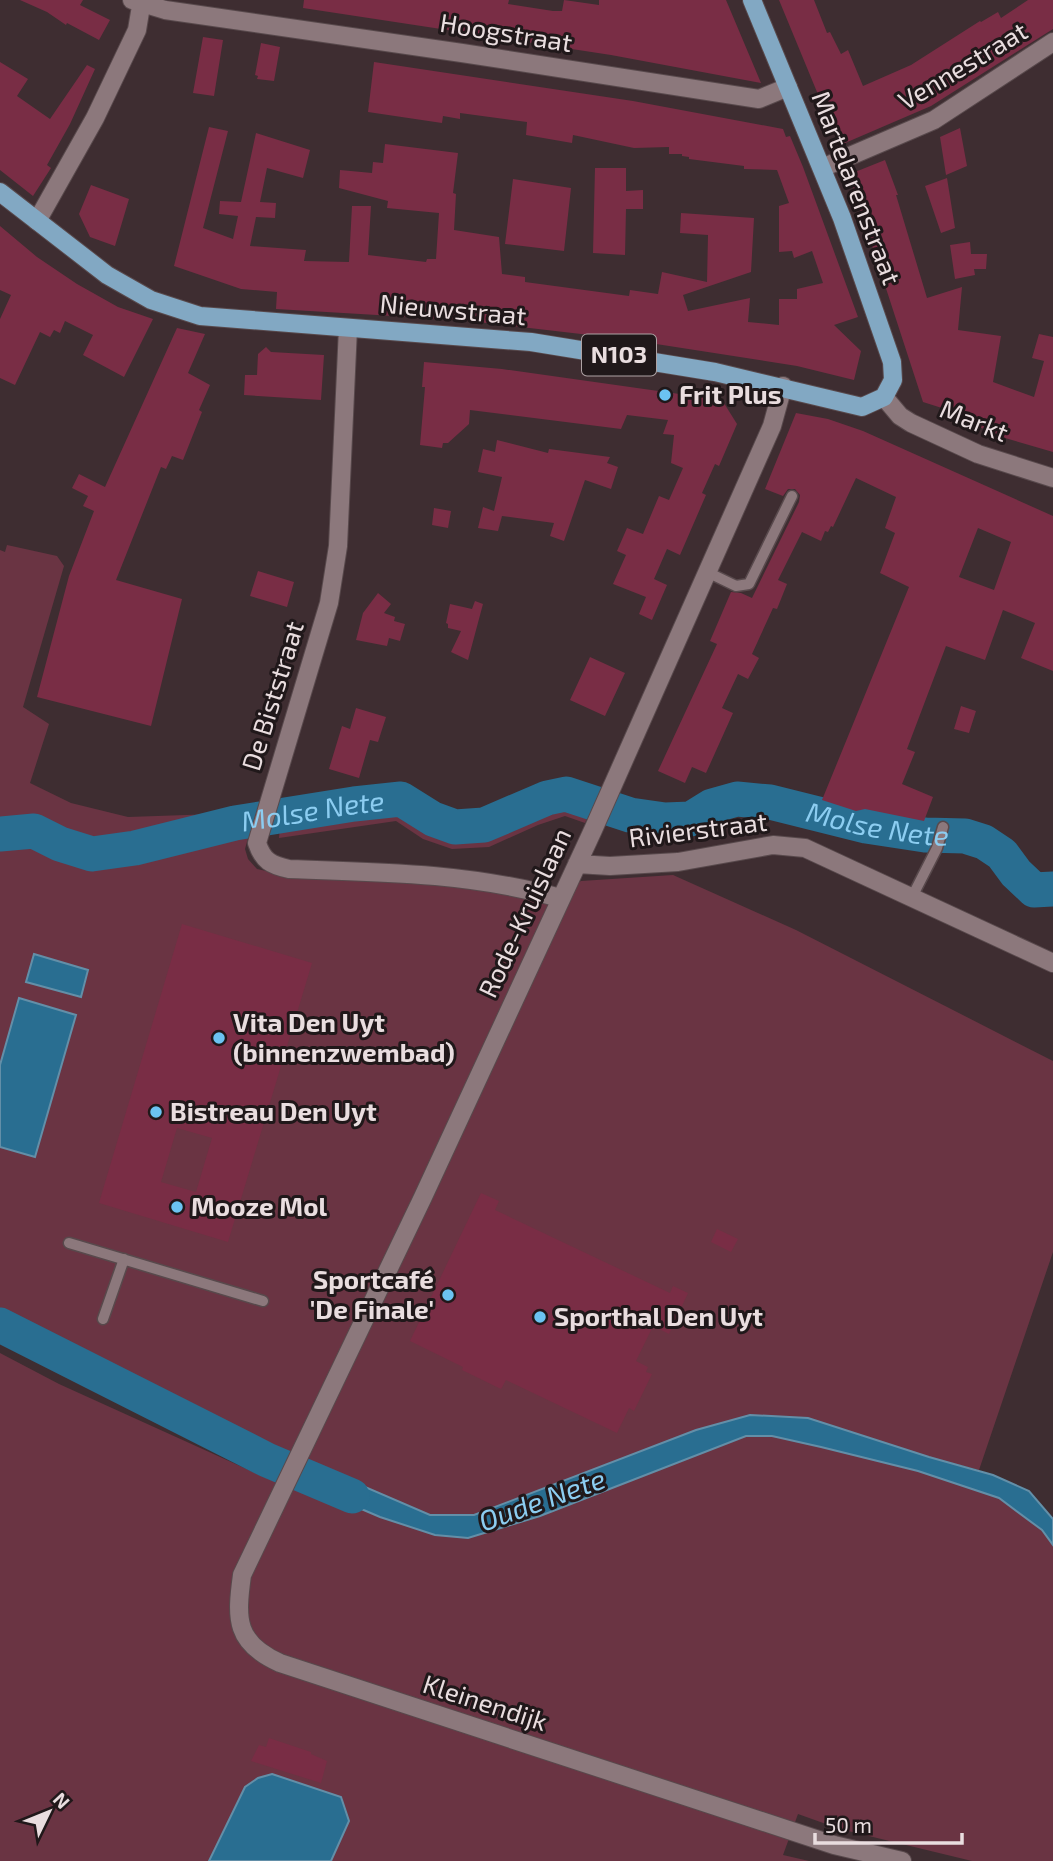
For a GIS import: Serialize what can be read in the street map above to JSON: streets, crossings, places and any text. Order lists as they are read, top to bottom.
{
  "streets": {
    "main road": ["Martelarenstraat", "Nieuwstraat", "N103"],
    "street": [
      "Hoogstraat",
      "Vennestraat",
      "Markt",
      "De Biststraat",
      "Rivierstraat",
      "Rode-Kruislaan",
      "Kleinendijk"
    ]
  },
  "crossings": [
    ["Hoogstraat", "Martelarenstraat"],
    ["Vennestraat", "Martelarenstraat"],
    ["Martelarenstraat", "Nieuwstraat"],
    ["Martelarenstraat", "Markt"],
    ["Nieuwstraat", "N103"],
    ["Nieuwstraat", "Markt"],
    ["Nieuwstraat", "De Biststraat"],
    ["Nieuwstraat", "Rode-Kruislaan"],
    ["De Biststraat", "Rode-Kruislaan"],
    ["Rivierstraat", "Rode-Kruislaan"],
    ["Rode-Kruislaan", "Kleinendijk"]
  ],
  "water": ["Molse Nete", "Oude Nete"],
  "places": [
    "Frit Plus",
    "Vita Den Uyt (binnenzwembad)",
    "Bistreau Den Uyt",
    "Mooze Mol",
    "Sportcafé 'De Finale'",
    "Sporthal Den Uyt"
  ],
  "scale_bar": "50 m",
  "north": "top right"
}
